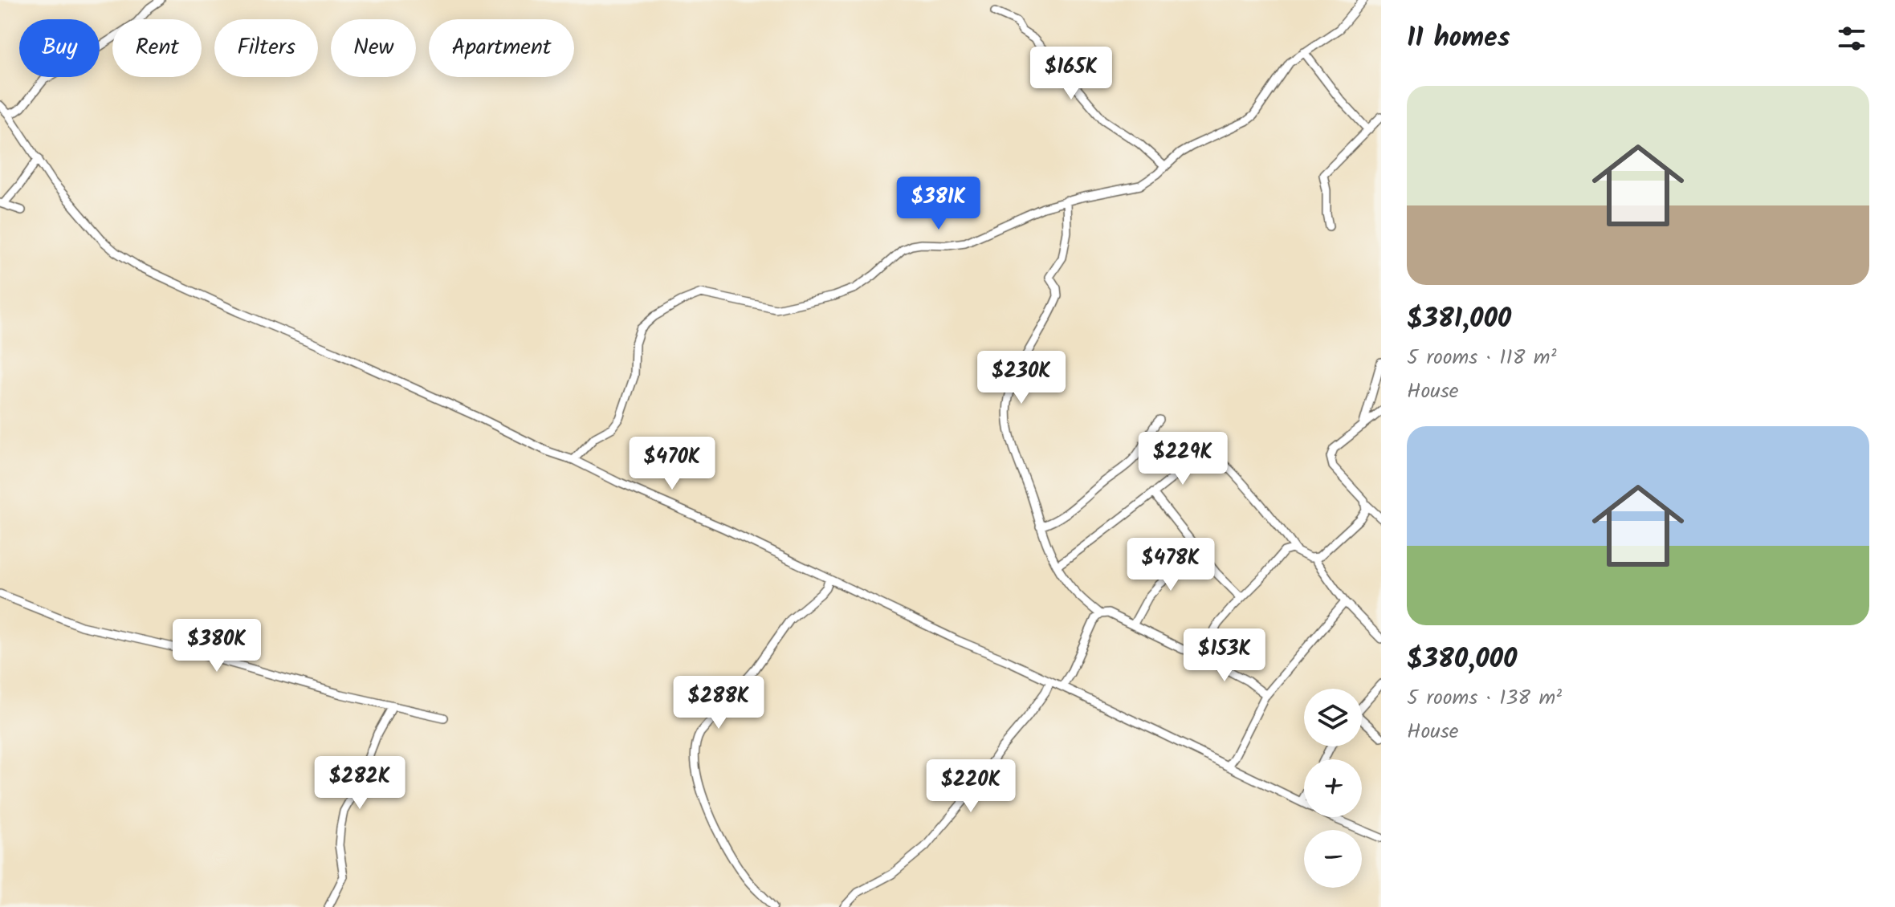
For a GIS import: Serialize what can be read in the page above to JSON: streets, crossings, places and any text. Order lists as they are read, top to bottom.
{
  "page": {
    "heading": "11 homes",
    "chip": [
      "Buy",
      "Rent",
      "Filters",
      "New",
      "Apartment"
    ],
    "price": [
      "$165K",
      "$381K",
      "$230K",
      "$229K",
      "$470K",
      "$478K",
      "$380K",
      "$153K",
      "$288K",
      "$282K",
      "$220K"
    ],
    "list": [
      {
        "name": "$381,000",
        "note": "5 rooms · 118 m² · House"
      },
      {
        "name": "$380,000",
        "note": "5 rooms · 138 m² · House"
      }
    ],
    "map_buttons": ["+", "−"]
  }
}
